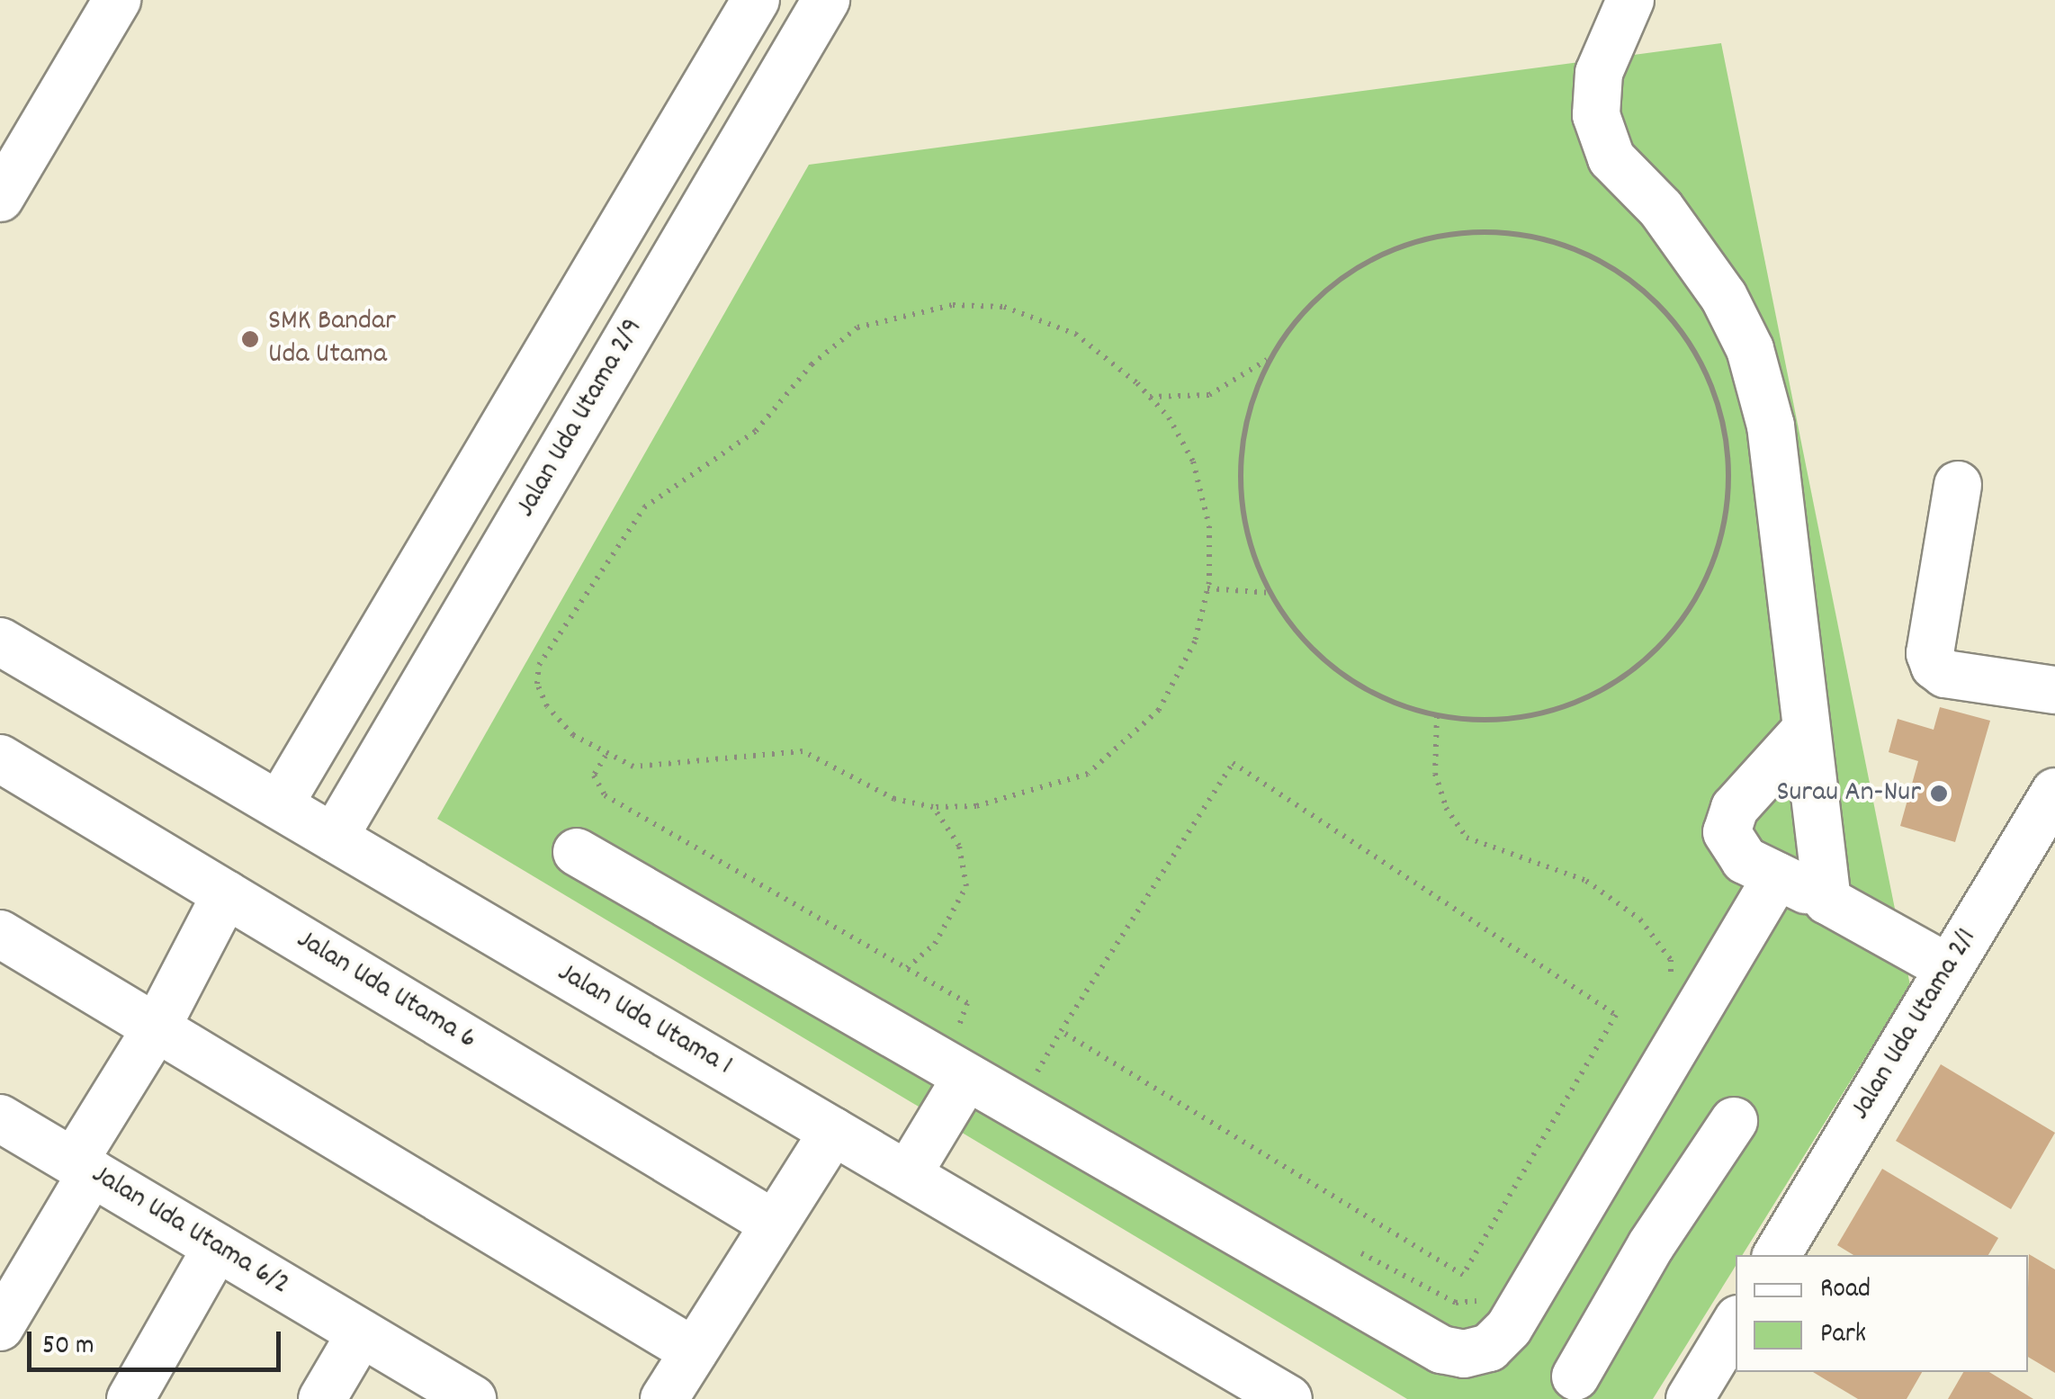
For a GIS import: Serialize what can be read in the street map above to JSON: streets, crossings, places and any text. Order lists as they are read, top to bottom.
{
  "streets": {
    "street": [
      "Jalan Uda Utama 2/9",
      "Jalan Uda Utama 6",
      "Jalan Uda Utama 1",
      "Jalan Uda Utama 2/1",
      "Jalan Uda Utama 6/2"
    ]
  },
  "crossings": [
    ["Jalan Uda Utama 2/9", "Jalan Uda Utama 1"]
  ],
  "places": ["SMK Bandar Uda Utama", "Surau An-Nur"],
  "legend": ["Road", "Park"],
  "scale_bar": "50 m"
}
